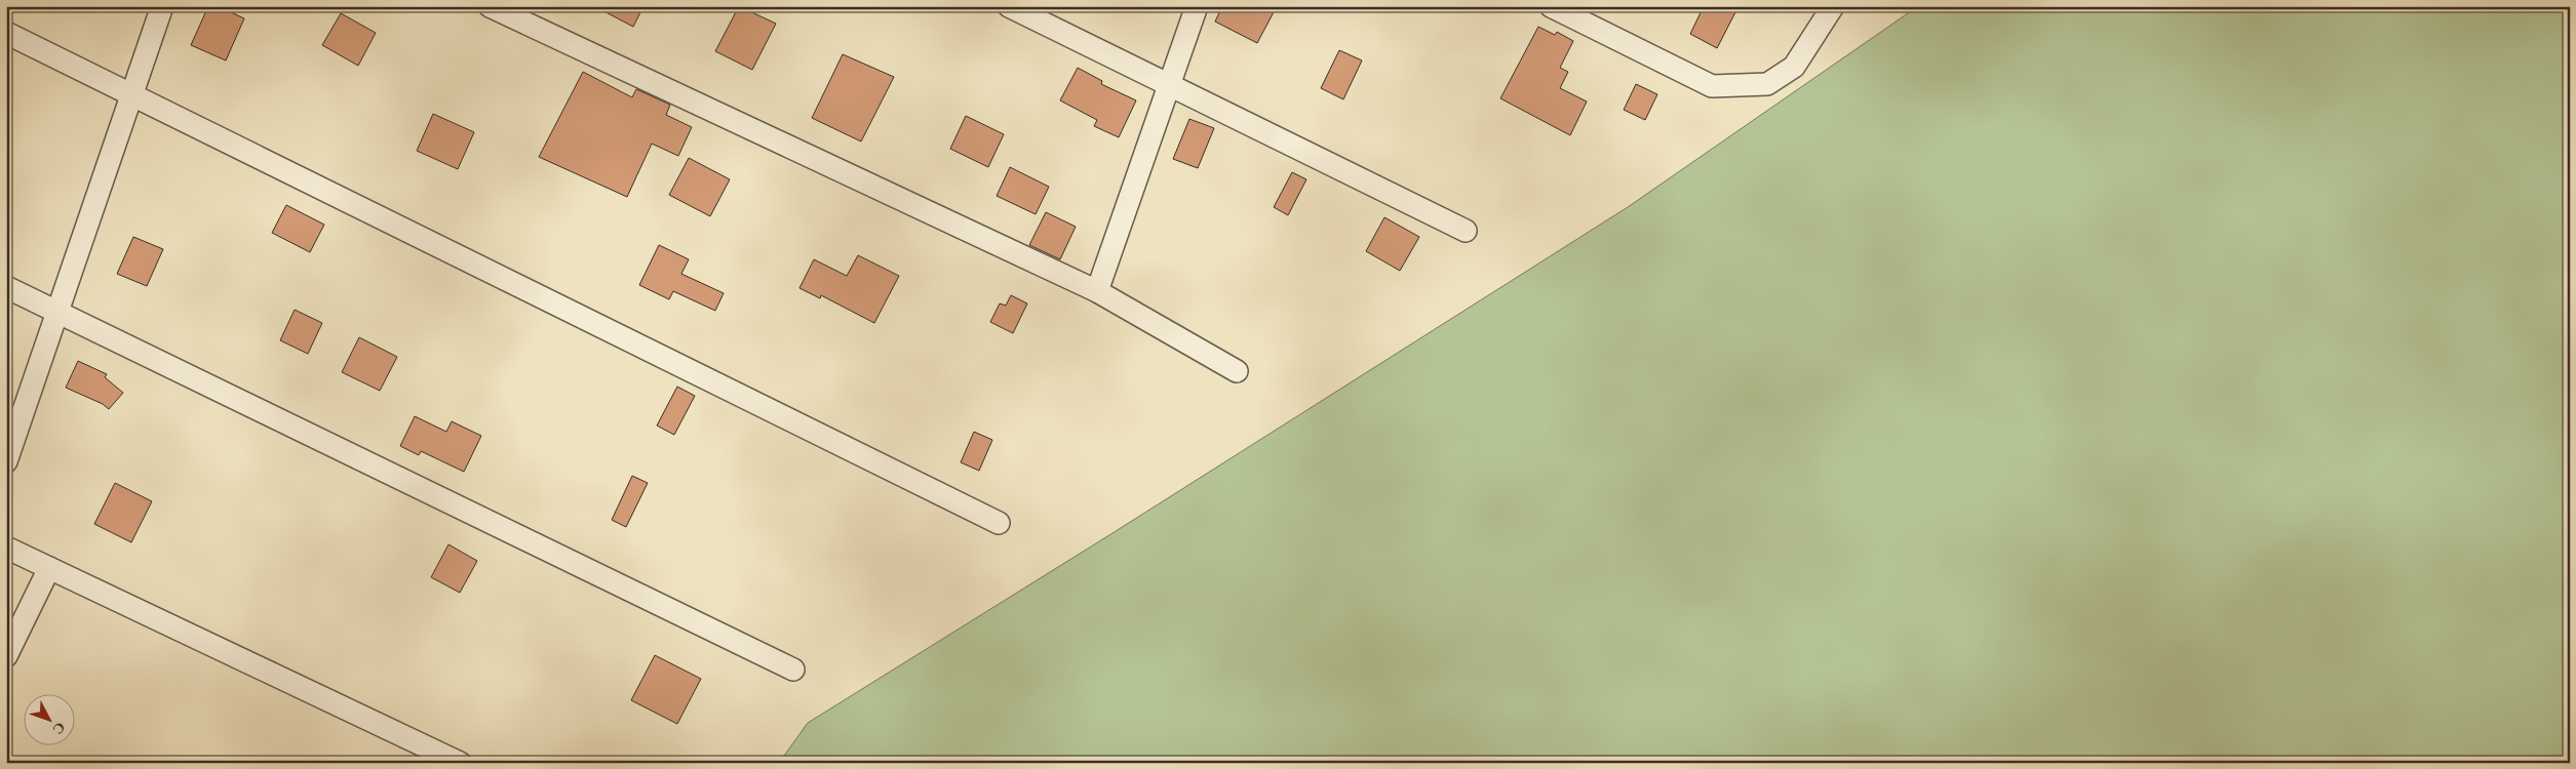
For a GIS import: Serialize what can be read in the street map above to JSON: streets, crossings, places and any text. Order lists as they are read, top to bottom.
{
  "north": "bottom right"
}
